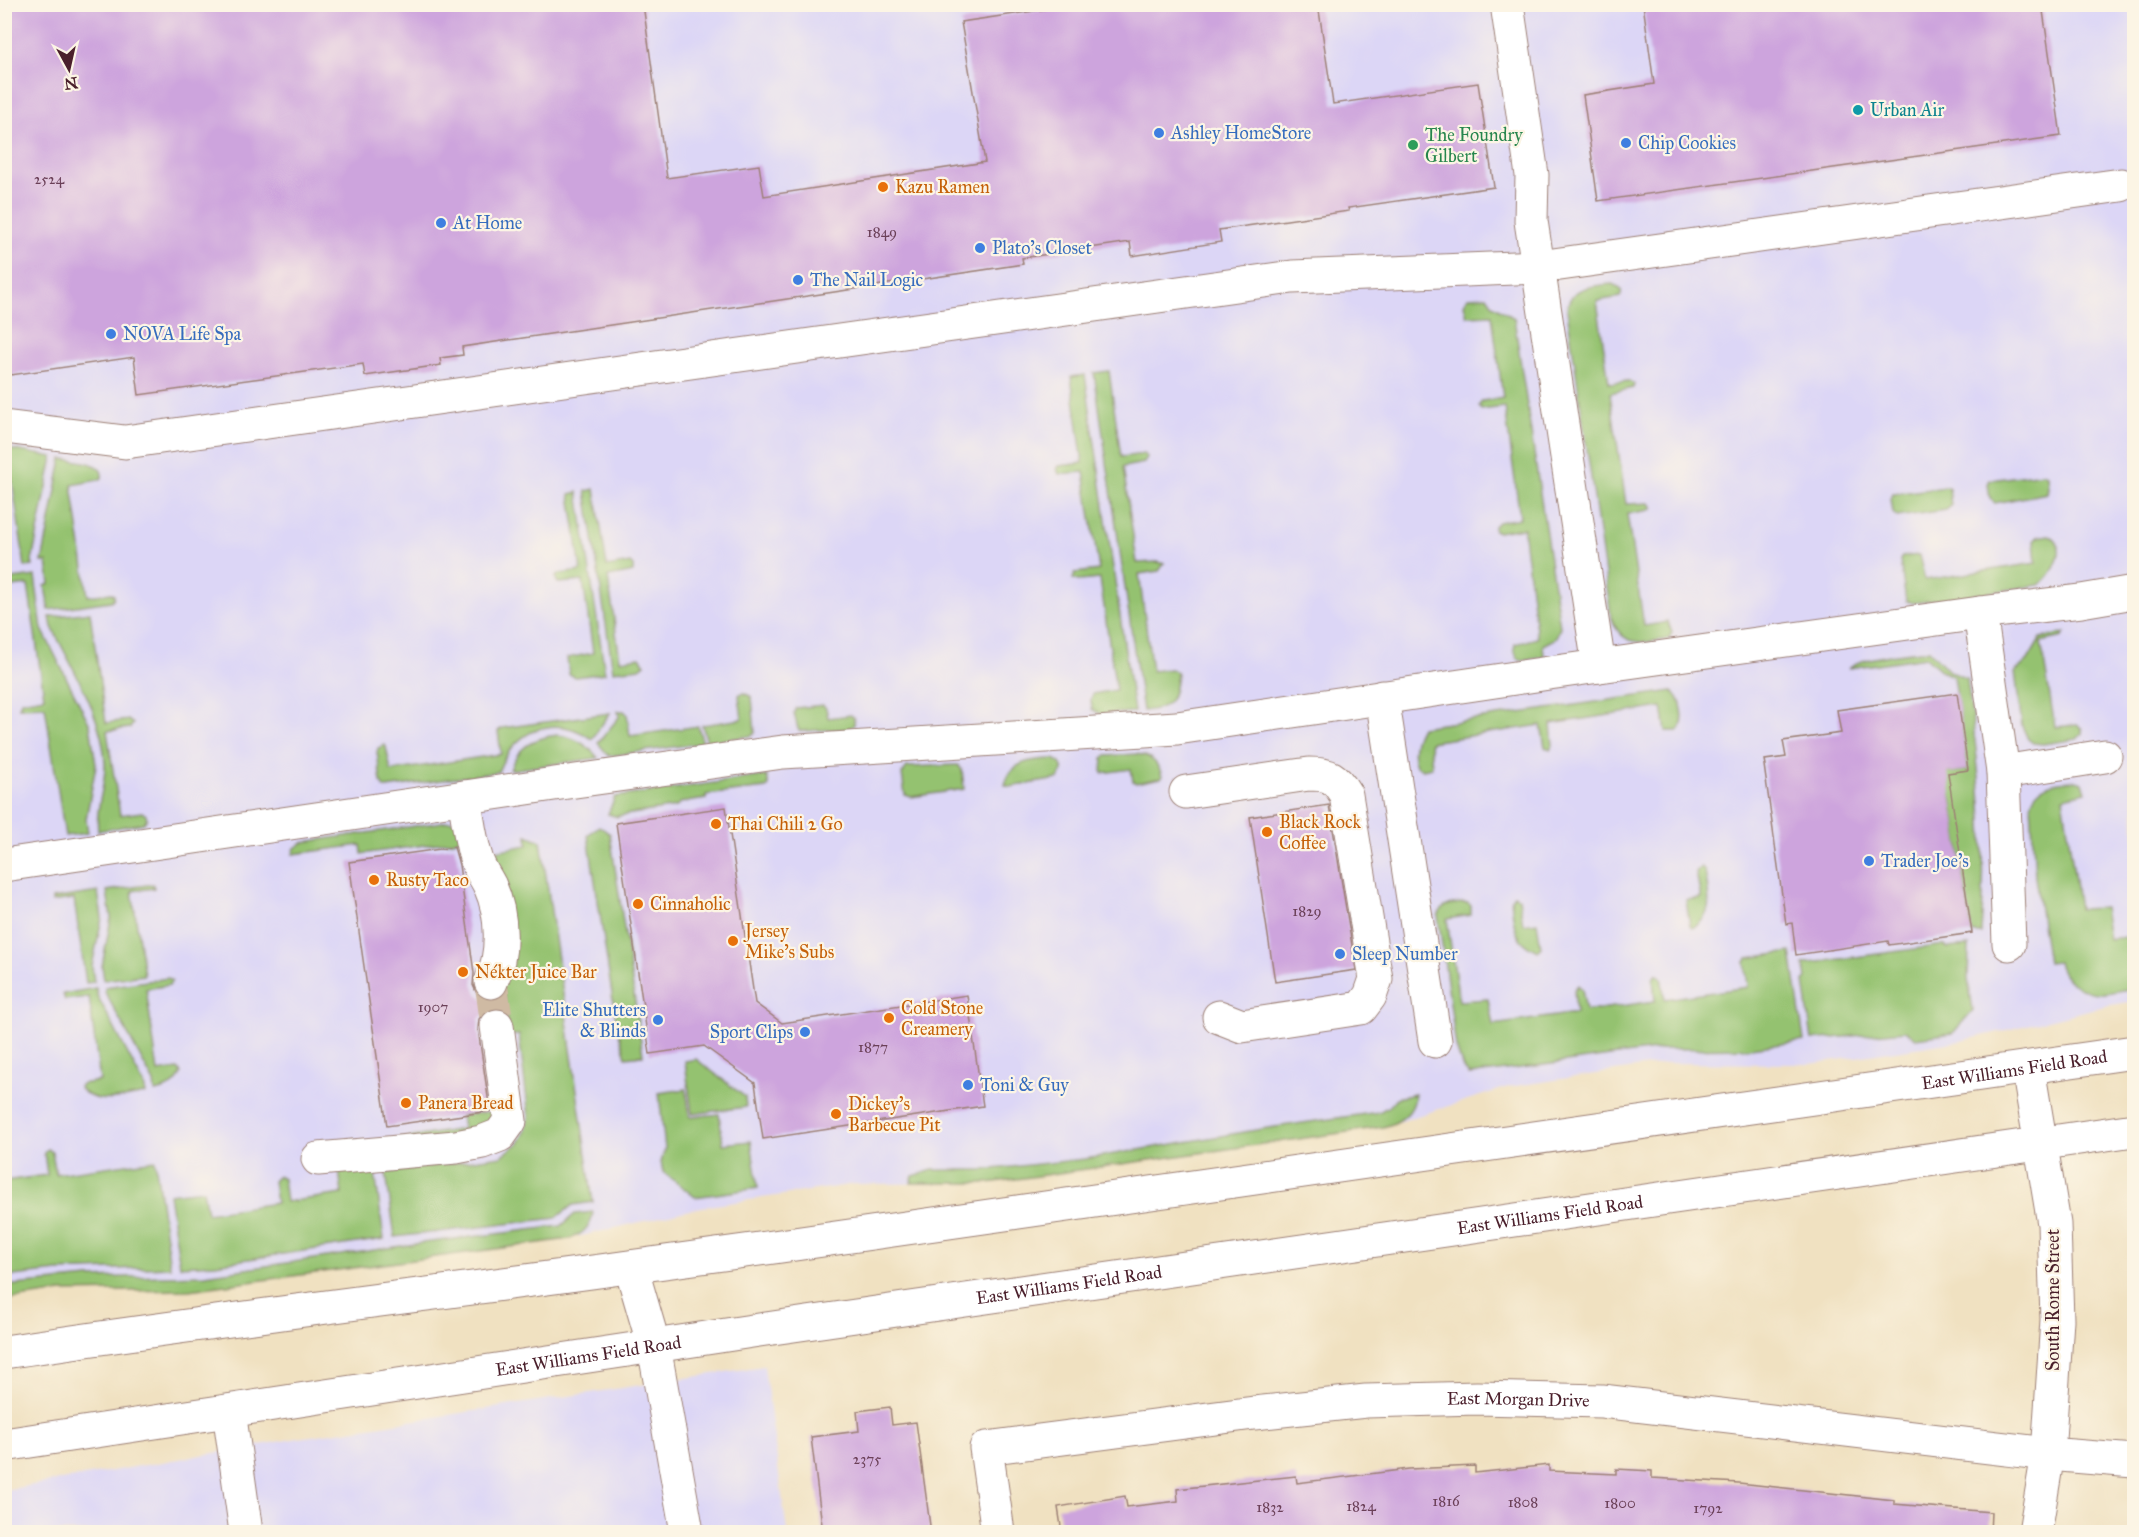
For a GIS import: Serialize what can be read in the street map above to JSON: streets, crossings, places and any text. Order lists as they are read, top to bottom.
{
  "streets": {
    "main road": ["East Williams Field Road", "South Rome Street", "East Morgan Drive"]
  },
  "crossings": [
    ["East Williams Field Road", "South Rome Street"],
    ["South Rome Street", "East Morgan Drive"]
  ],
  "places": [
    "Urban Air",
    "Ashley HomeStore",
    "Chip Cookies",
    "The Foundry Gilbert",
    "Kazu Ramen",
    "At Home",
    "Plato's Closet",
    "The Nail Logic",
    "NOVA Life Spa",
    "Thai Chili 2 Go",
    "Black Rock Coffee",
    "Trader Joe's",
    "Rusty Taco",
    "Cinnaholic",
    "Jersey Mike's Subs",
    "Sleep Number",
    "Nékter Juice Bar",
    "Cold Stone Creamery",
    "Elite Shutters & Blinds",
    "Sport Clips",
    "Toni & Guy",
    "Panera Bread",
    "Dickey's Barbecue Pit"
  ],
  "house_numbers": [
    "2524",
    "1849",
    "1829",
    "1907",
    "1877",
    "2375",
    "1816",
    "1808",
    "1800",
    "1824",
    "1832",
    "1792"
  ],
  "north": "bottom"
}
